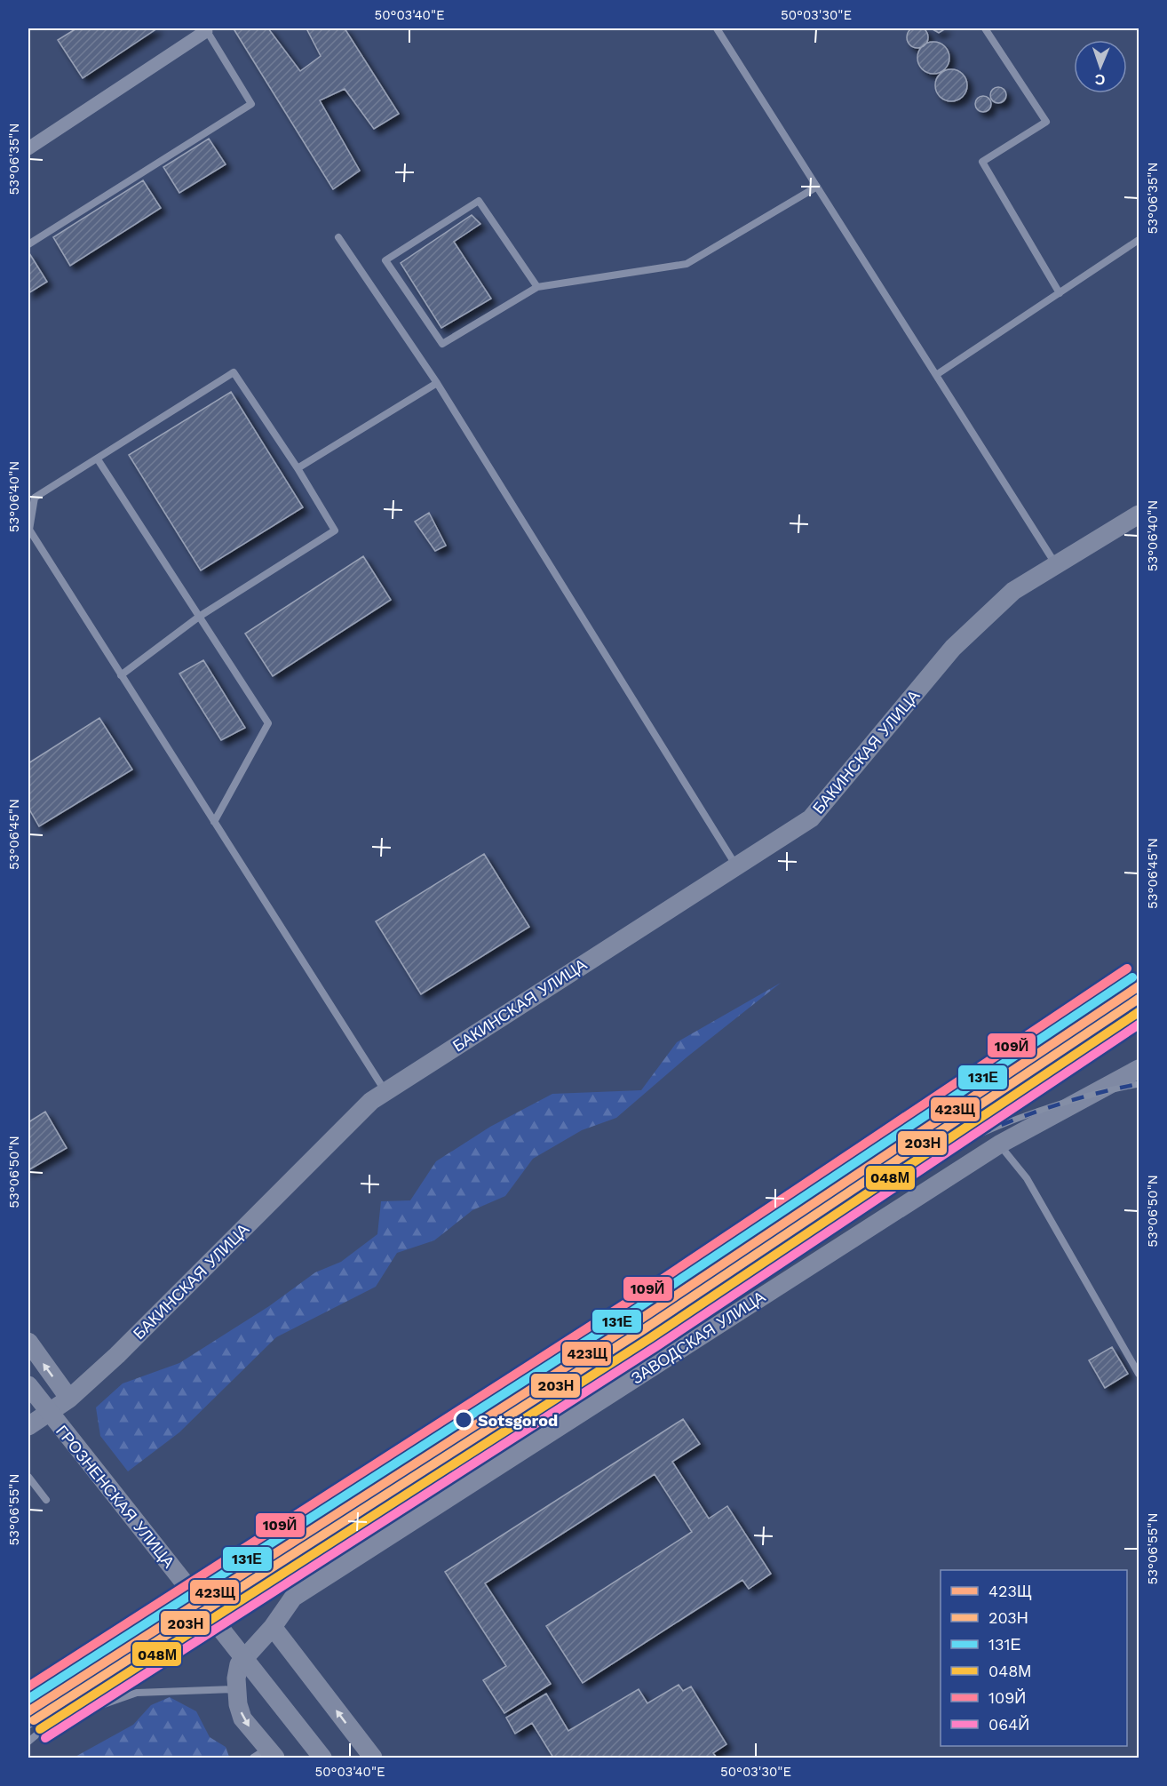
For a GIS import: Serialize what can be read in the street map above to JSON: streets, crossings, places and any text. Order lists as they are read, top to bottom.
{
  "streets": {
    "street": ["БАКИНСКАЯ УЛИЦА", "ЗАВОДСКАЯ УЛИЦА", "ГРОЗНЕНСКАЯ УЛИЦА"]
  },
  "places": ["Sotsgorod"],
  "lines": [
    "transit line 109Й",
    "transit line 131Е",
    "transit line 423Щ",
    "transit line 203Н",
    "transit line 048М",
    "transit line 064Й"
  ],
  "legend": [
    "423Щ",
    "203Н",
    "131Е",
    "048М",
    "109Й",
    "064Й"
  ],
  "north": "bottom",
  "coordinates": [
    "50°03'40\"E",
    "50°03'30\"E",
    "53°06'35\"N",
    "53°06'40\"N",
    "53°06'45\"N",
    "53°06'50\"N",
    "53°06'55\"N"
  ]
}
